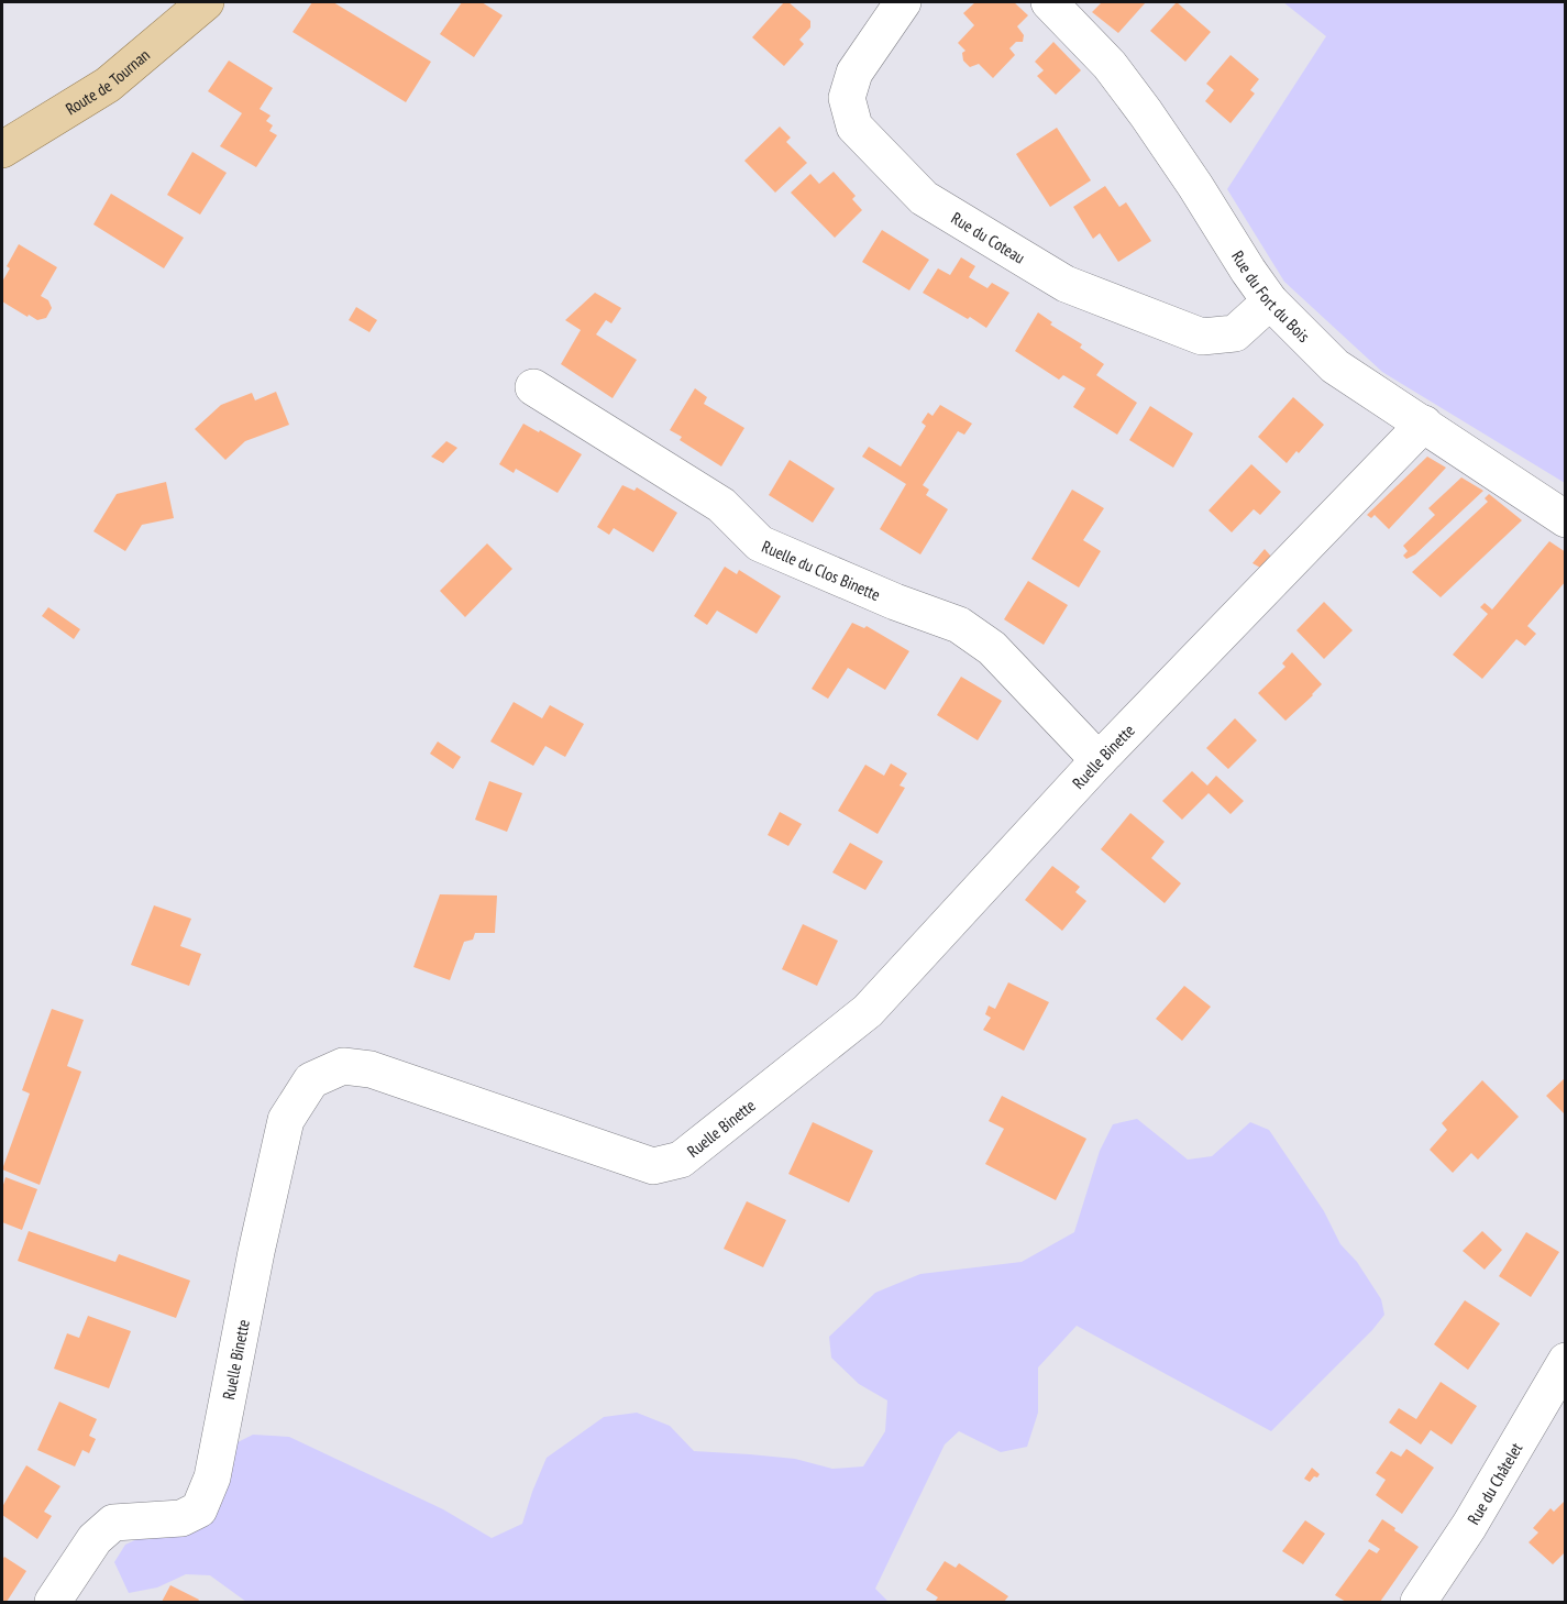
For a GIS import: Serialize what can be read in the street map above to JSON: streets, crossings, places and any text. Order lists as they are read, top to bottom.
{
  "streets": {
    "main road": ["Route de Tournan"],
    "street": [
      "Rue du Coteau",
      "Rue du Fort du Bois",
      "Ruelle du Clos Binette",
      "Ruelle Binette",
      "Rue du Châtelet"
    ]
  },
  "crossings": [
    ["Rue du Coteau", "Rue du Fort du Bois"],
    ["Rue du Fort du Bois", "Ruelle Binette"],
    ["Ruelle du Clos Binette", "Ruelle Binette"]
  ]
}
